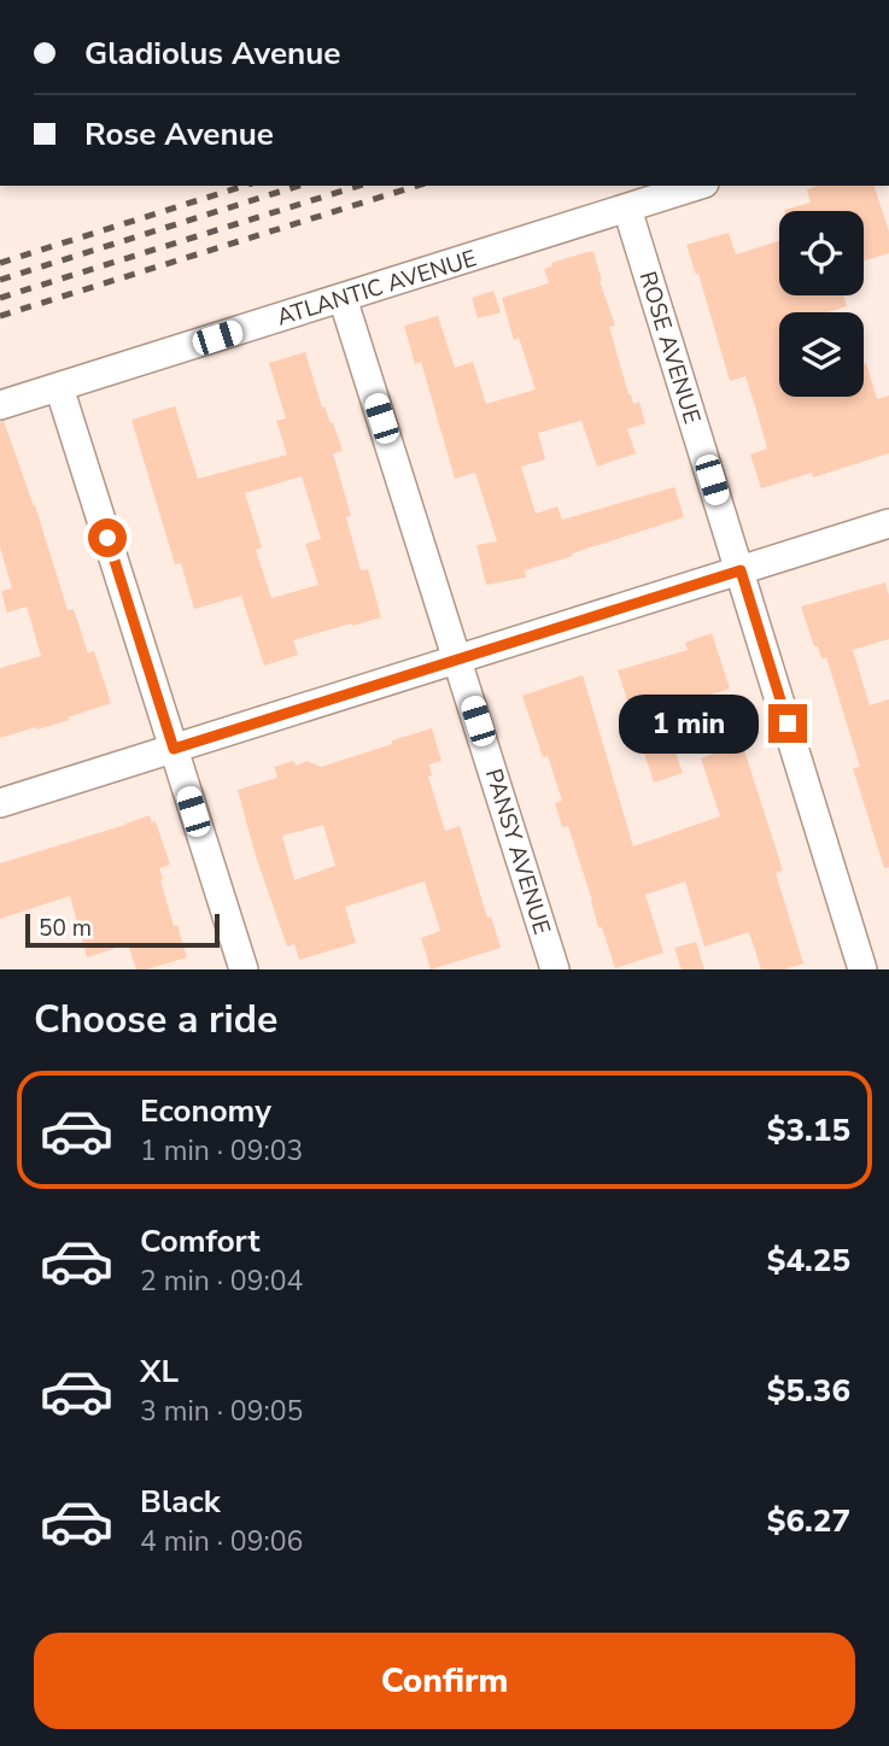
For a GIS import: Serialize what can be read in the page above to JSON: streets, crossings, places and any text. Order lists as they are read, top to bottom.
{
  "streets": {
    "street": ["ATLANTIC AVENUE", "ROSE AVENUE", "PANSY AVENUE"]
  },
  "crossings": [
    ["ATLANTIC AVENUE", "ROSE AVENUE"],
    ["ATLANTIC AVENUE", "PANSY AVENUE"]
  ],
  "scale_bar": "50 m",
  "page": {
    "banner": ["Gladiolus Avenue", "Rose Avenue"],
    "bubble": "1 min",
    "scale": "50 m",
    "heading": "Choose a ride",
    "list": [
      {
        "name": "Economy",
        "note": "1 min · 09:03",
        "value": "$3.15"
      },
      {
        "name": "Comfort",
        "note": "2 min · 09:04",
        "value": "$4.25"
      },
      {
        "name": "XL",
        "note": "3 min · 09:05",
        "value": "$5.36"
      },
      {
        "name": "Black",
        "note": "4 min · 09:06",
        "value": "$6.27"
      }
    ],
    "buttons": "Confirm"
  }
}
